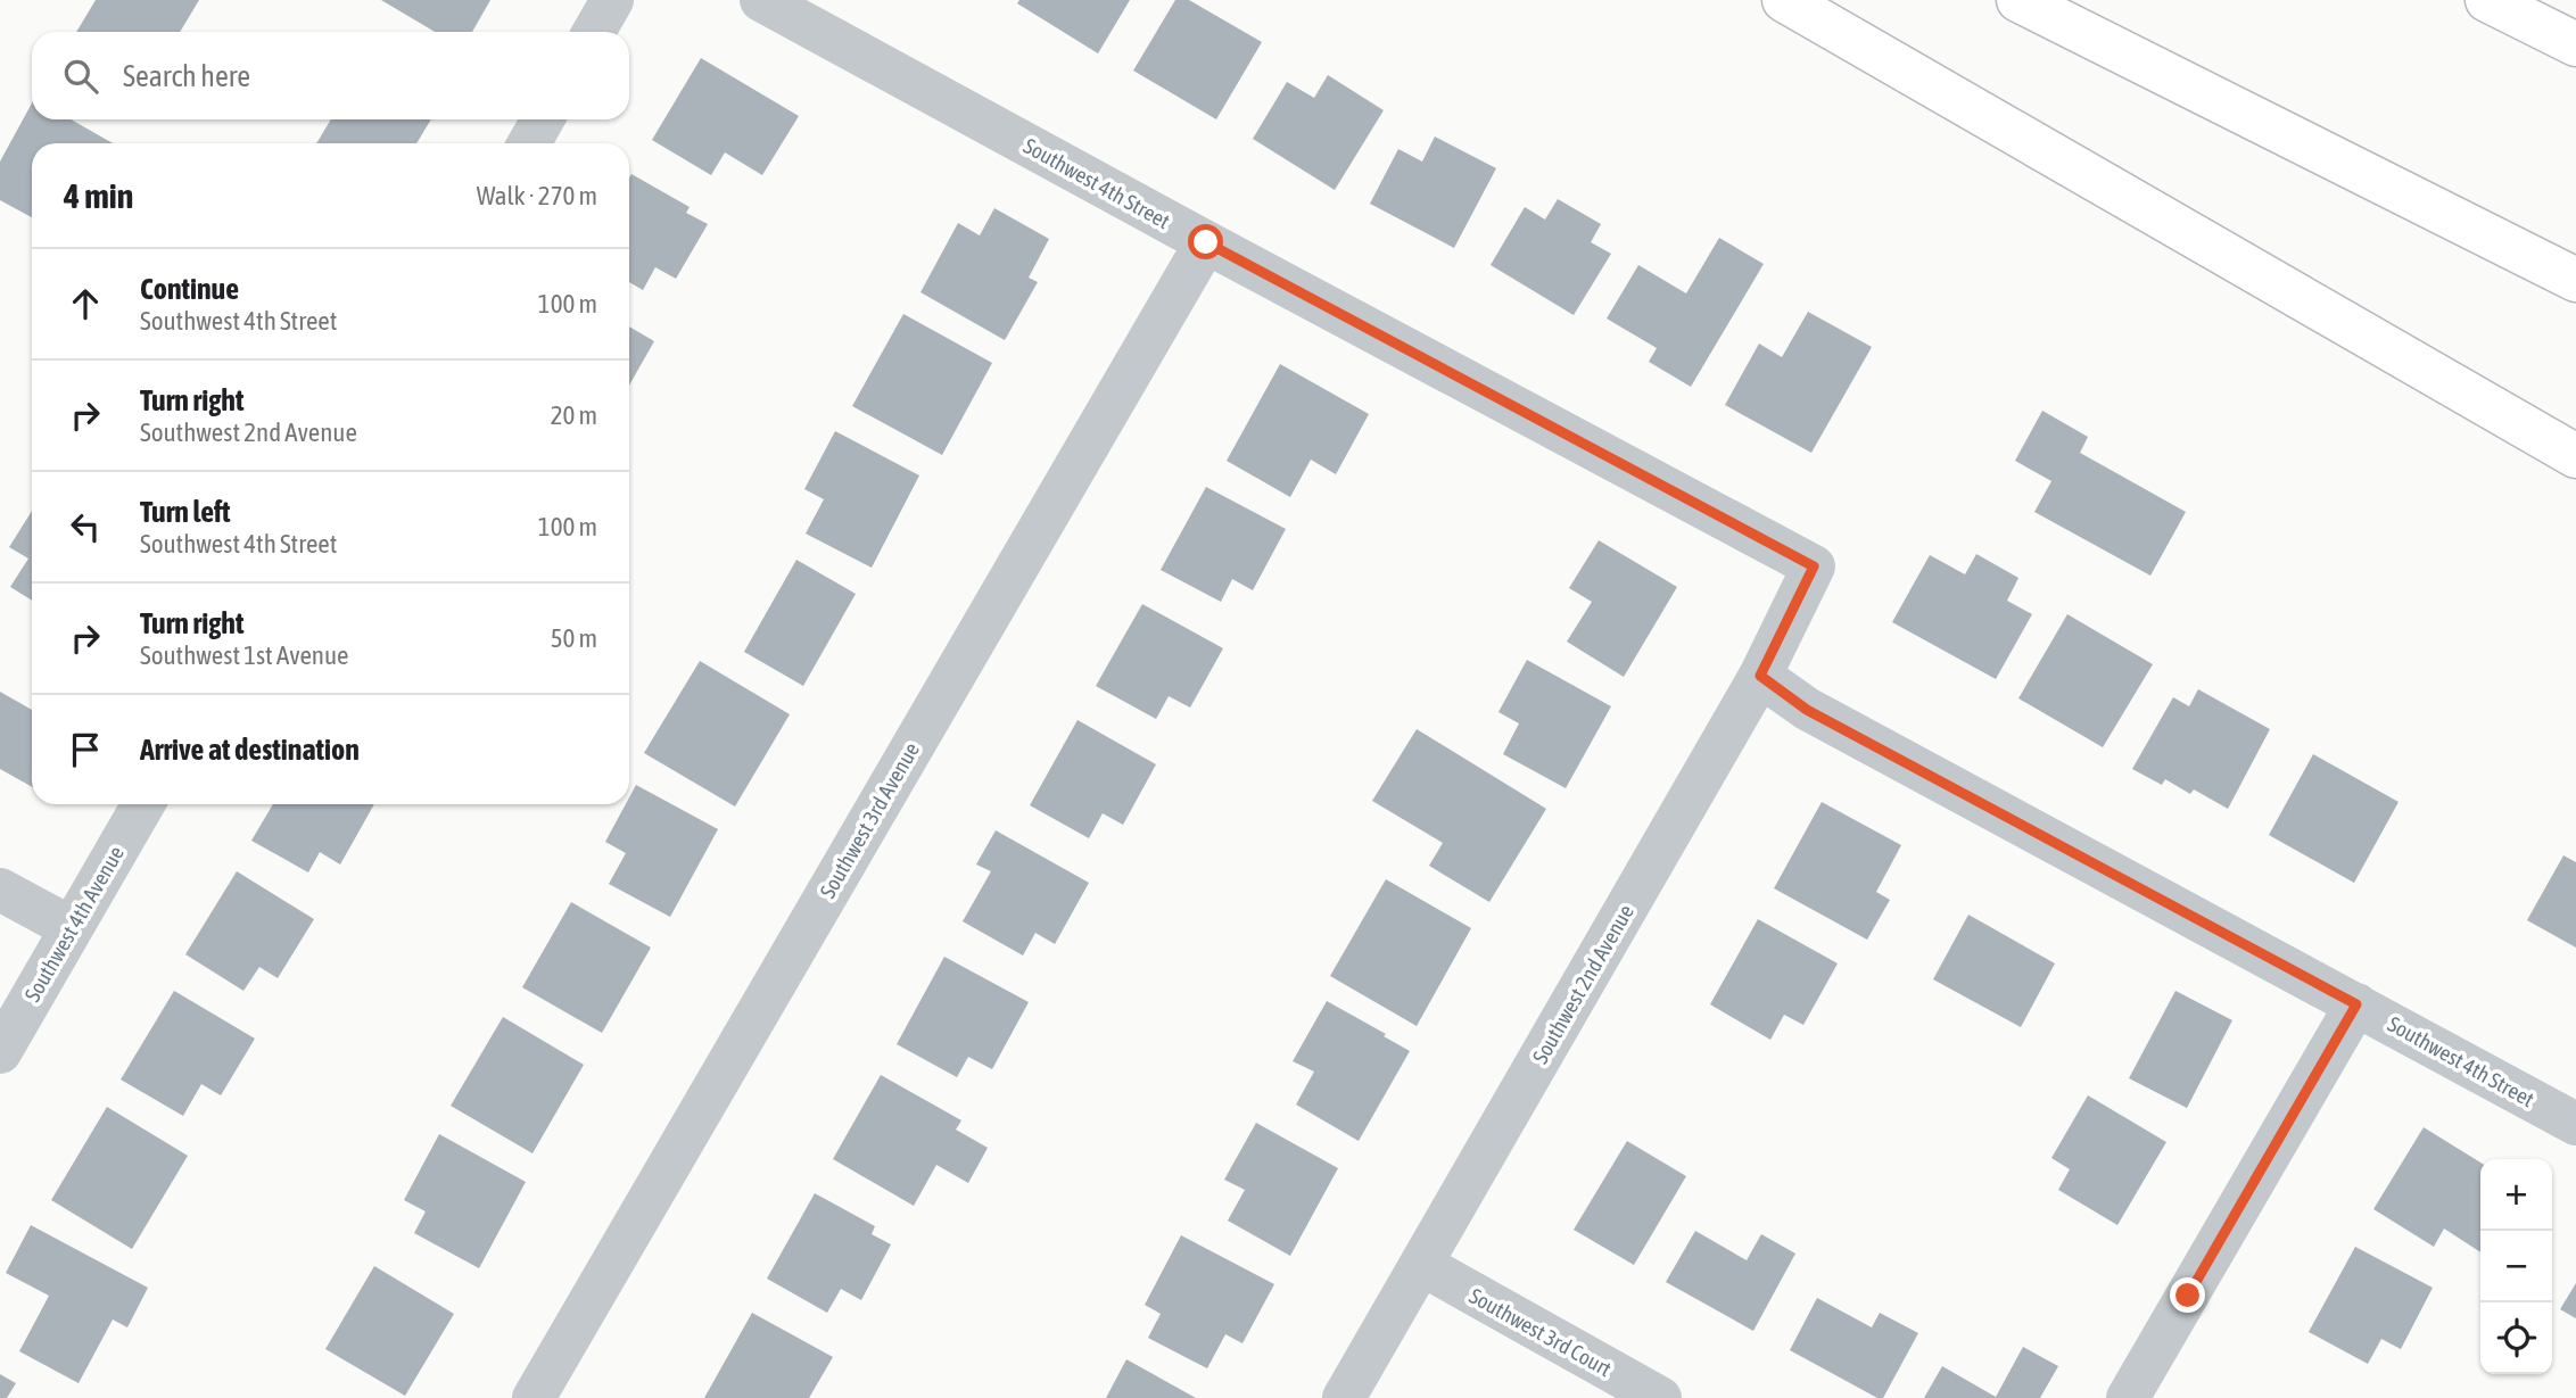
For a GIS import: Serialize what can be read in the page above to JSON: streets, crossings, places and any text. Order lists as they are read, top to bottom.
{
  "streets": {
    "street": [
      "Southwest 4th Street",
      "Southwest 3rd Avenue",
      "Southwest 4th Avenue",
      "Southwest 2nd Avenue",
      "Southwest 3rd Court"
    ]
  },
  "crossings": [
    ["Southwest 4th Street", "Southwest 3rd Avenue"],
    ["Southwest 4th Street", "Southwest 2nd Avenue"],
    ["Southwest 2nd Avenue", "Southwest 3rd Court"]
  ],
  "page": {
    "search": "Search here",
    "heading": ["4 min", "Walk · 270 m"],
    "list": [
      ["Continue", "Southwest 4th Street", "100 m"],
      ["Turn right", "Southwest 2nd Avenue", "20 m"],
      ["Turn left", "Southwest 4th Street", "100 m"],
      ["Turn right", "Southwest 1st Avenue", "50 m"],
      "Arrive at destination"
    ],
    "map_buttons": ["+", "−"]
  }
}
